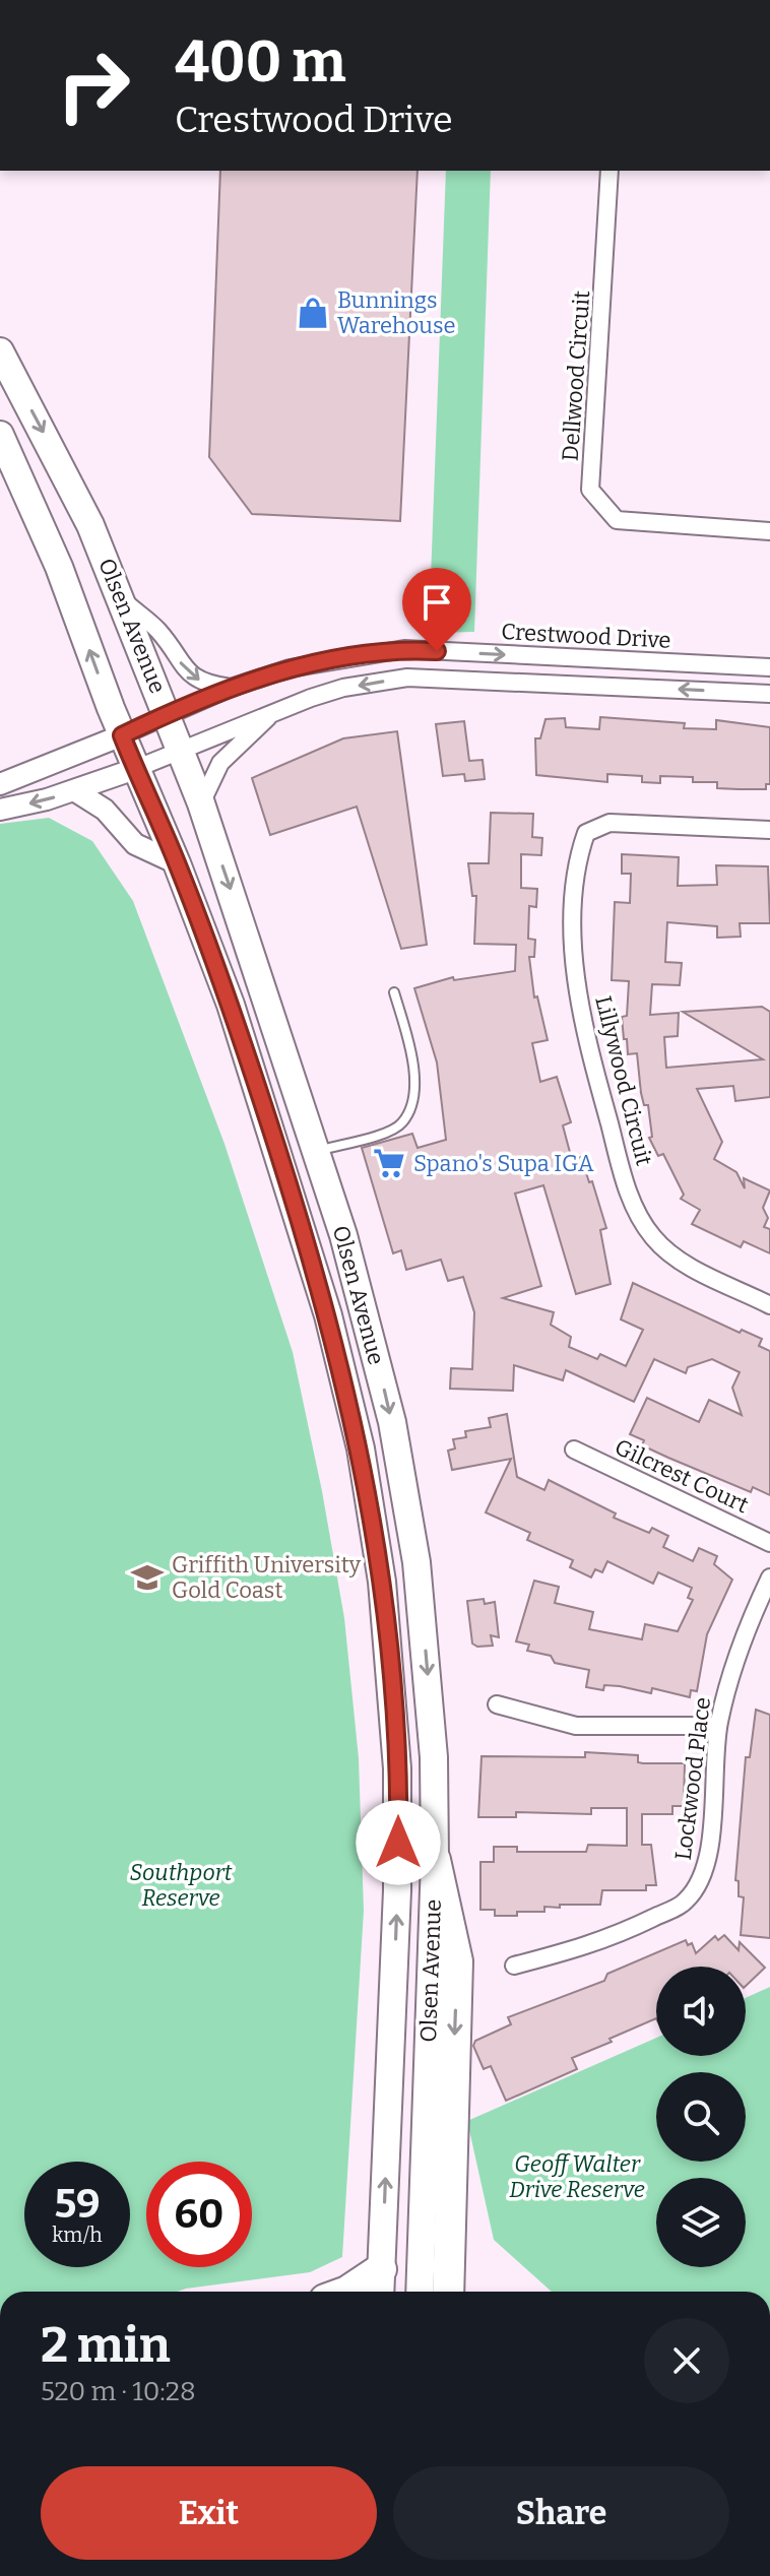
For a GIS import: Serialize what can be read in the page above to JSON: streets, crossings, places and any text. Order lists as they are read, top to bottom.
{
  "streets": {
    "main road": ["Olsen Avenue"],
    "street": [
      "Dellwood Circuit",
      "Crestwood Drive",
      "Lillywood Circuit",
      "Gilcrest Court",
      "Lockwood Place"
    ]
  },
  "crossings": [
    ["Olsen Avenue", "Crestwood Drive"]
  ],
  "parks": ["Southport Reserve", "Geoff Walter Drive Reserve"],
  "places": {
    "shop": ["Bunnings Warehouse"],
    "supermarket": ["Spano's Supa IGA"],
    "school or university": ["Griffith University Gold Coast"]
  },
  "page": {
    "turn": ["400 m", "Crestwood Drive"],
    "speed": "59 km/h",
    "limit": "60",
    "heading": ["2 min", "520 m · 10:28"],
    "buttons": ["Exit", "Share"]
  }
}
